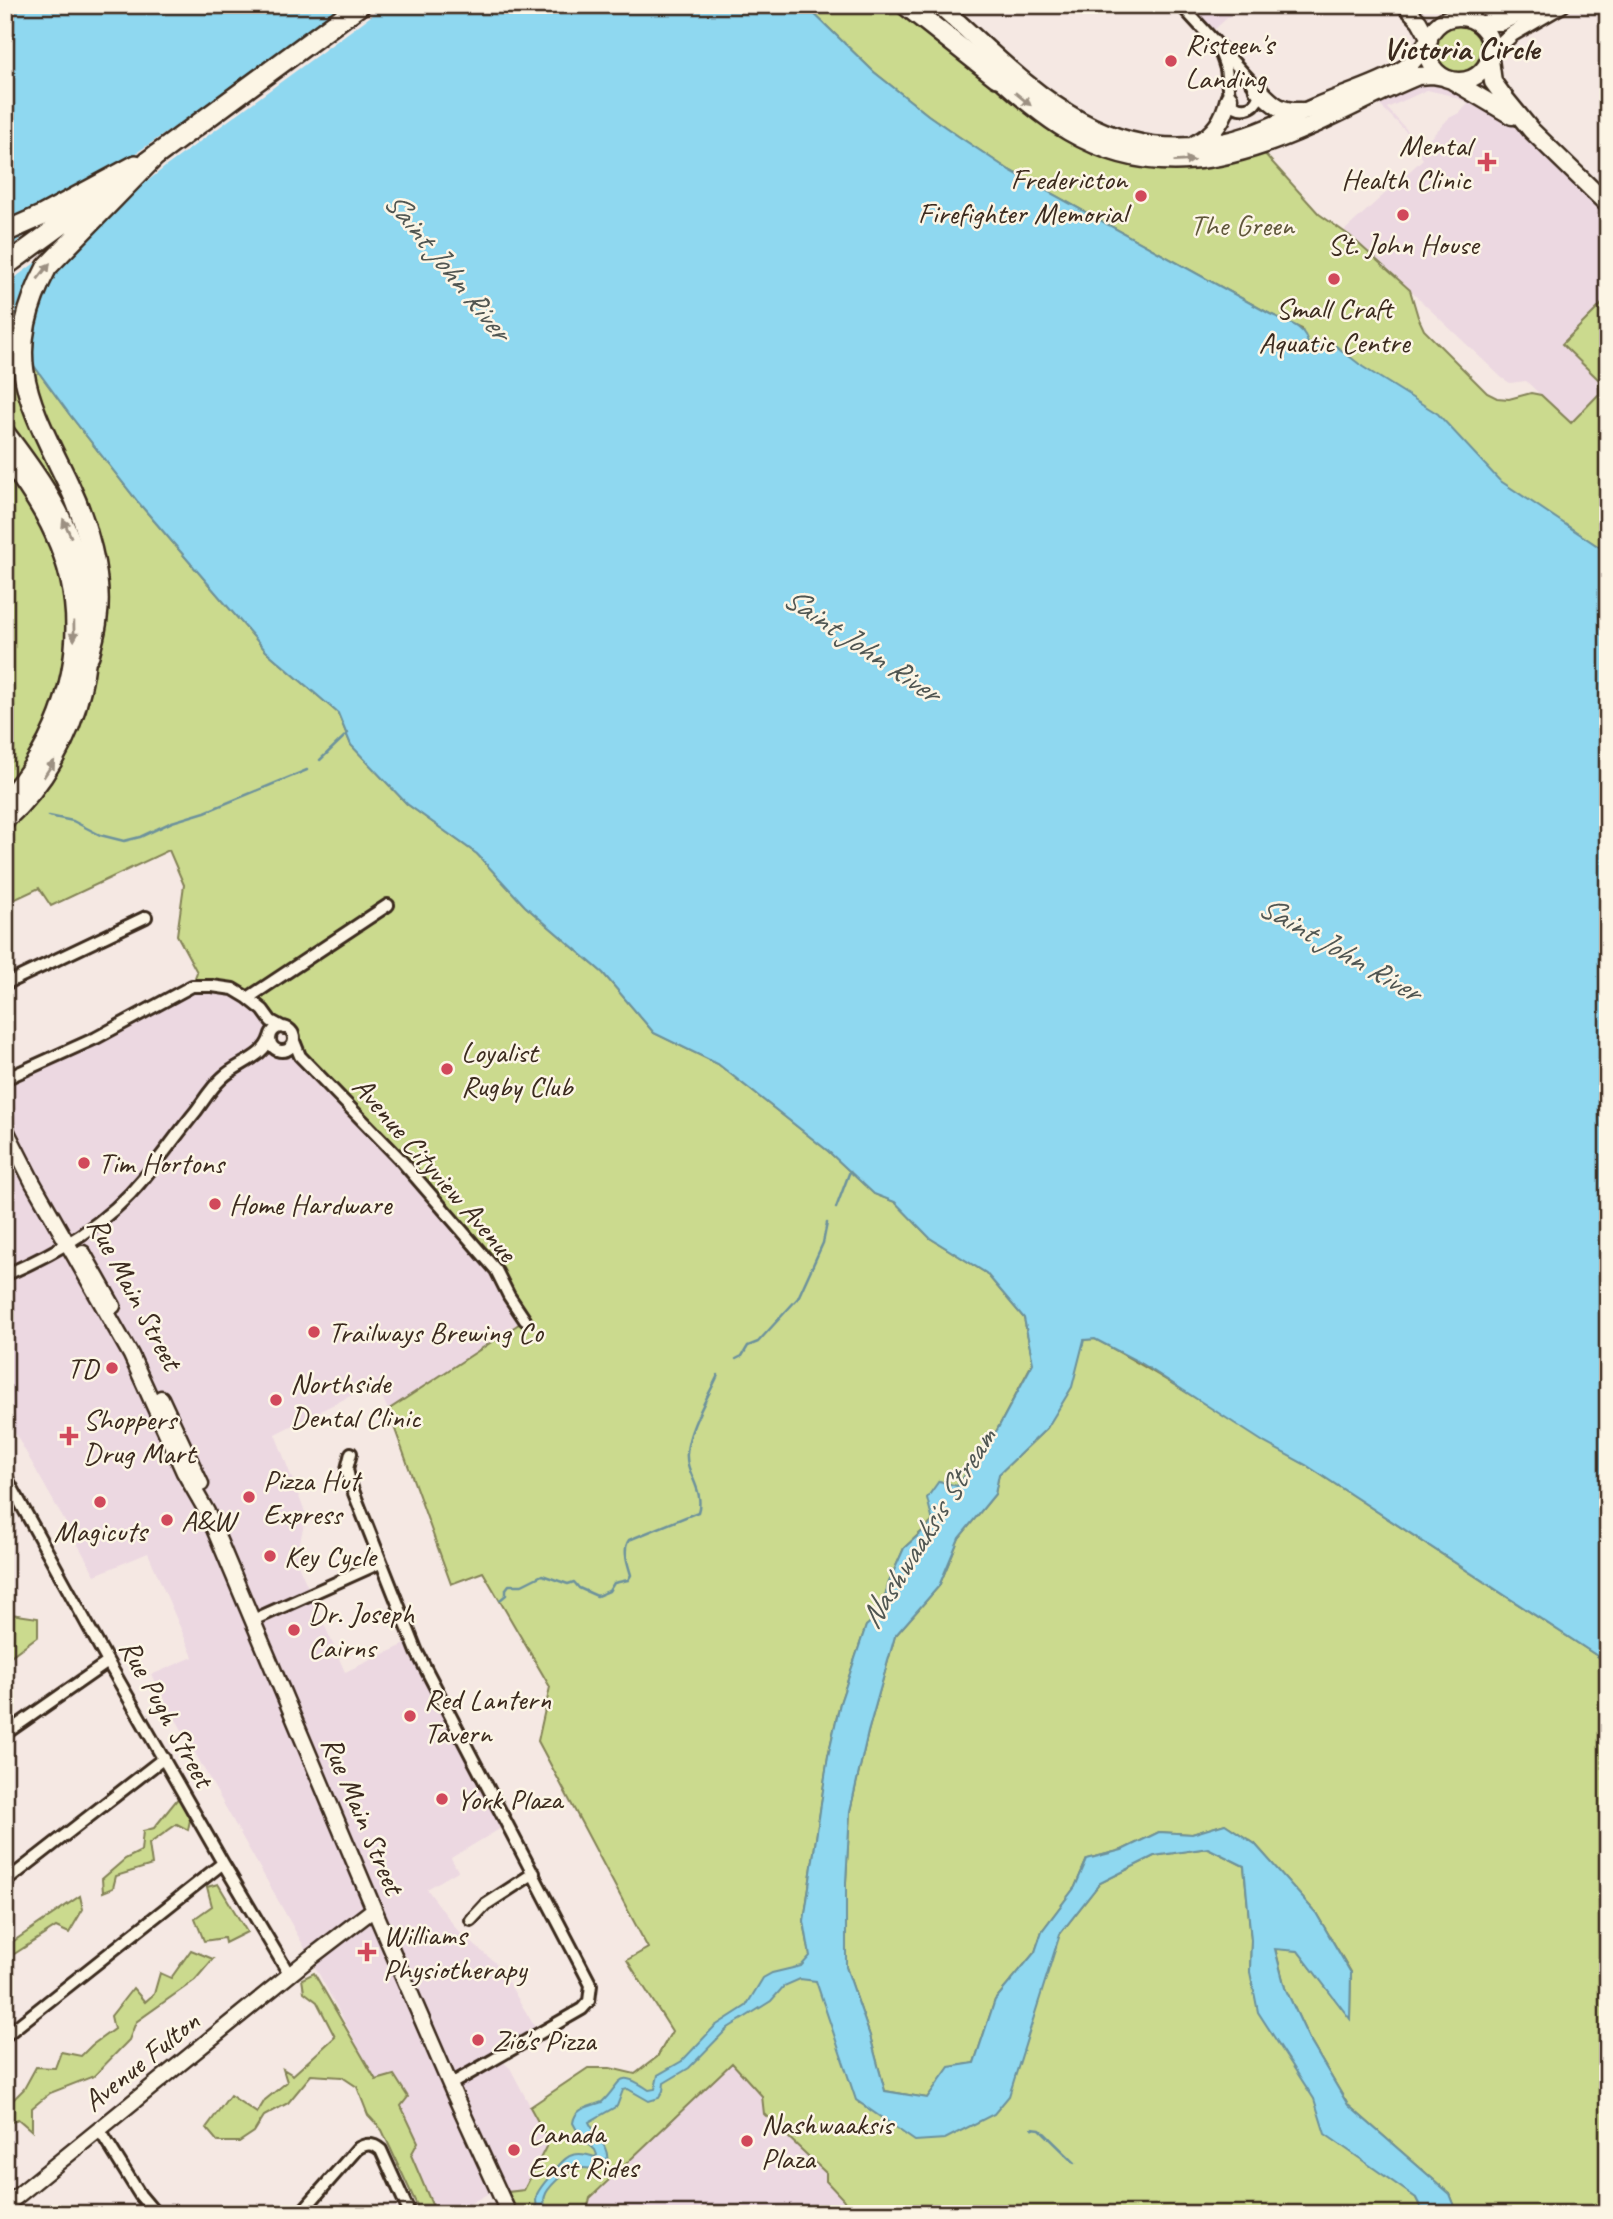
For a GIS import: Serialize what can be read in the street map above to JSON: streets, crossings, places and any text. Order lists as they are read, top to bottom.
{
  "streets": {
    "main road": ["Rue Main Street", "Avenue Fulton"],
    "street": ["Avenue Cityview Avenue", "Rue Pugh Street"]
  },
  "crossings": [
    ["Rue Main Street", "Avenue Fulton"],
    ["Rue Pugh Street", "Avenue Fulton"]
  ],
  "districts": ["Victoria Circle"],
  "water": ["Saint John River", "Nashwaaksis Stream"],
  "parks": ["The Green"],
  "places": {
    "other": [
      "Risteen's Landing",
      "Fredericton Firefighter Memorial",
      "St. John House",
      "Small Craft Aquatic Centre",
      "Loyalist Rugby Club",
      "Tim Hortons",
      "Home Hardware",
      "Trailways Brewing Co",
      "TD",
      "Northside Dental Clinic",
      "Pizza Hut Express",
      "Magicuts",
      "A&W",
      "Key Cycle",
      "Dr. Joseph Cairns",
      "Red Lantern Tavern",
      "York Plaza",
      "Zio's Pizza",
      "Nashwaaksis Plaza",
      "Canada East Rides"
    ],
    "health": ["Mental Health Clinic", "Shoppers Drug Mart", "Williams Physiotherapy"]
  }
}
